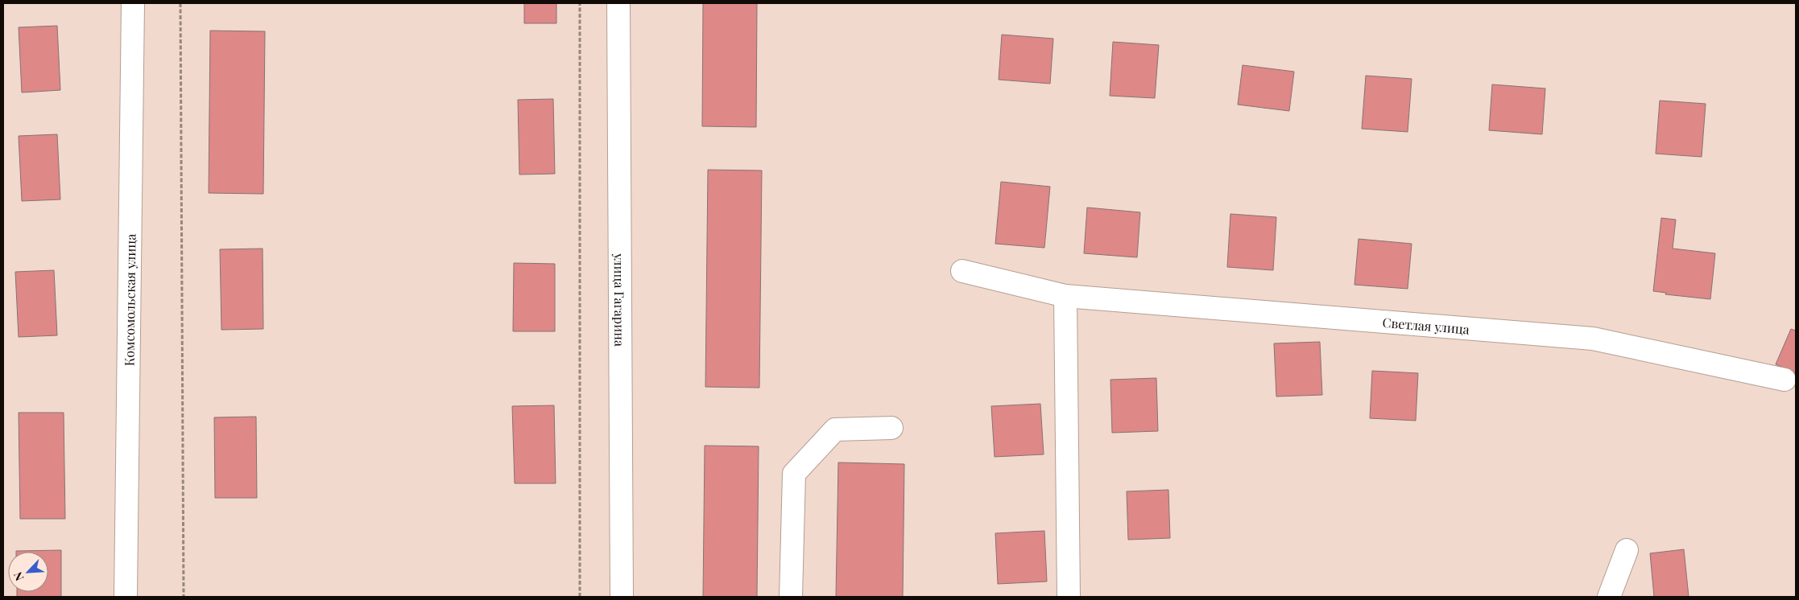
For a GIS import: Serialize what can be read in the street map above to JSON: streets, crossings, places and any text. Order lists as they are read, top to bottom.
{
  "streets": {
    "street": ["Комсомольская улица", "улица Гагарина", "Светлая улица"]
  },
  "north": "bottom left"
}
